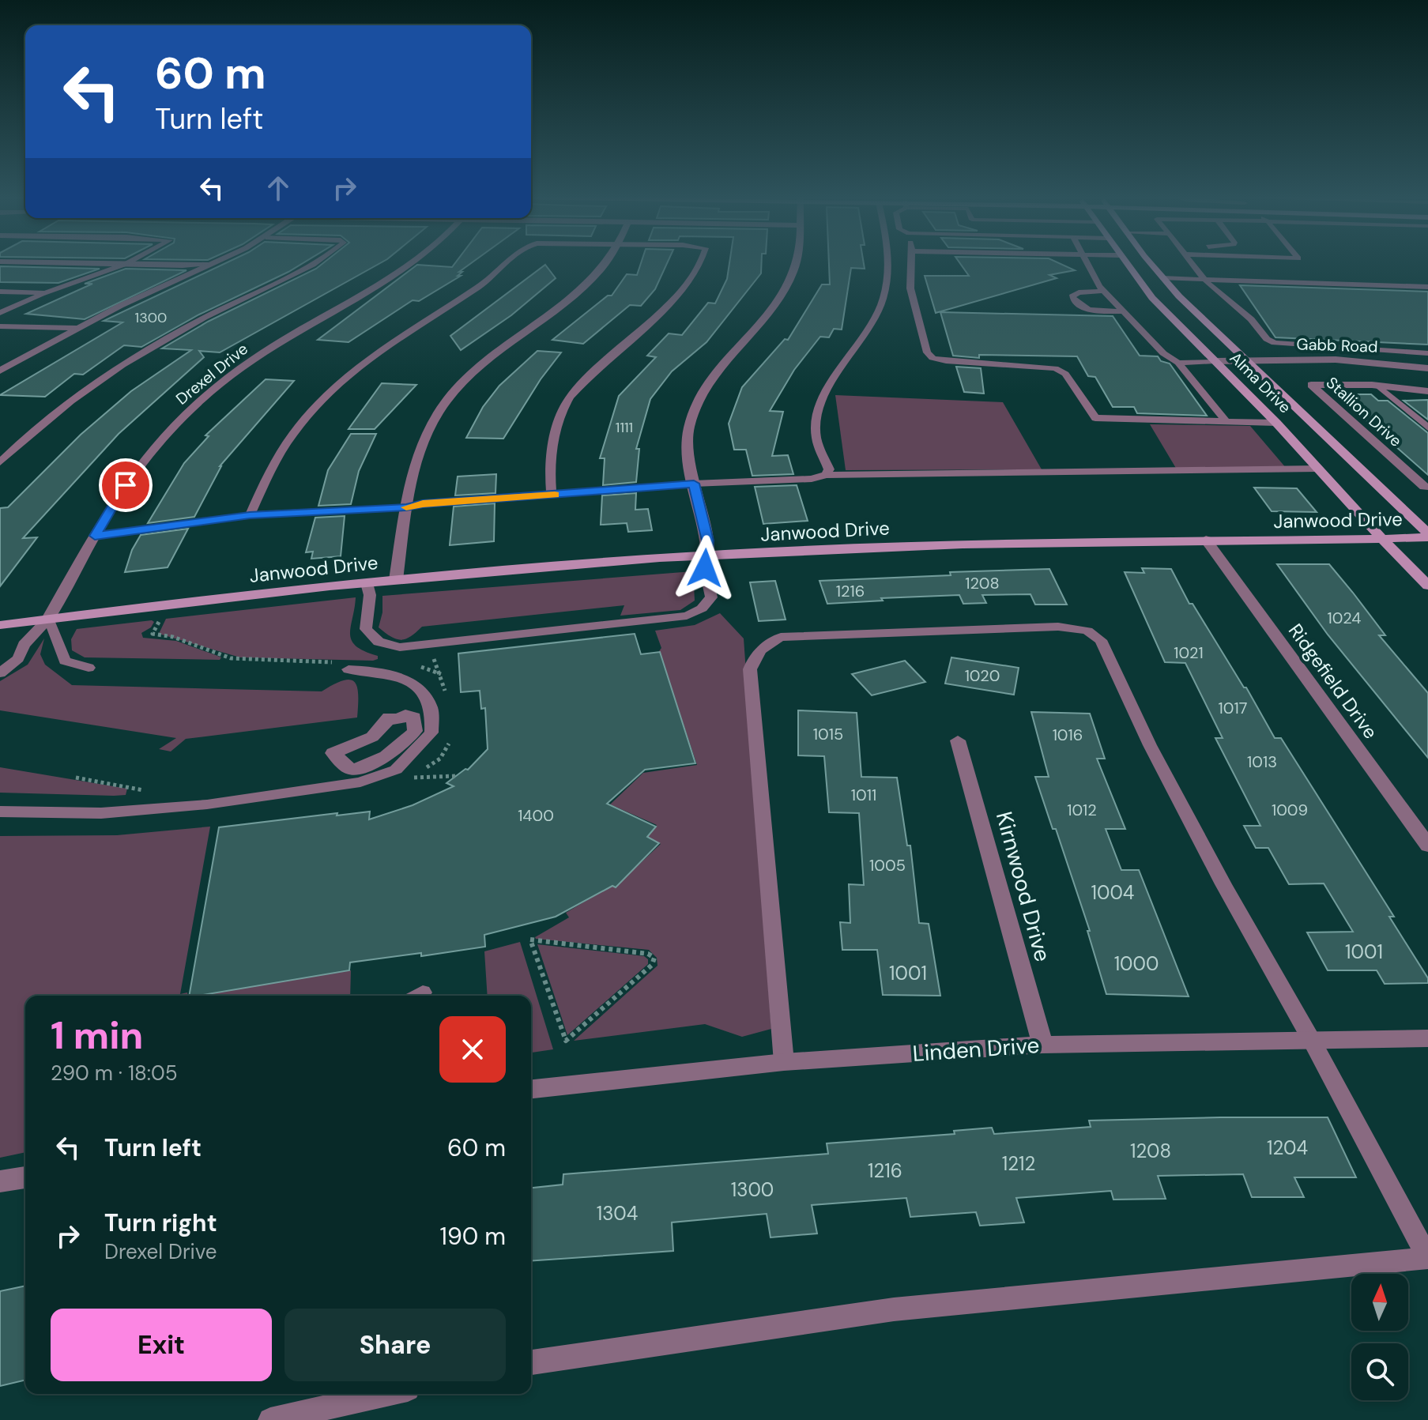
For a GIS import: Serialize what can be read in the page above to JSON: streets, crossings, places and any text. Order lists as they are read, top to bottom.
{
  "streets": {
    "main road": ["Alma Drive", "Janwood Drive"],
    "street": [
      "Gabb Road",
      "Drexel Drive",
      "Stallion Drive",
      "Ridgefield Drive",
      "Kirnwood Drive",
      "Linden Drive"
    ]
  },
  "crossings": [
    ["Gabb Road", "Alma Drive"],
    ["Drexel Drive", "Janwood Drive"],
    ["Alma Drive", "Janwood Drive"],
    ["Janwood Drive", "Ridgefield Drive"],
    ["Kirnwood Drive", "Linden Drive"]
  ],
  "house_numbers": [
    "1300",
    "1111",
    "1208",
    "1216",
    "1024",
    "1021",
    "1020",
    "1017",
    "1015",
    "1016",
    "1013",
    "1011",
    "1012",
    "1009",
    "1400",
    "1005",
    "1004",
    "1001",
    "1000",
    "1001",
    "1204",
    "1208",
    "1212",
    "1216",
    "1300",
    "1304"
  ],
  "north": "top",
  "page": {
    "turn": ["60 m", "Turn left"],
    "heading": ["1 min", "290 m · 18:05"],
    "list": [
      {
        "name": "Turn left",
        "value": "60 m"
      },
      {
        "name": "Turn right",
        "note": "Drexel Drive",
        "value": "190 m"
      }
    ],
    "buttons": ["Exit", "Share"]
  }
}
